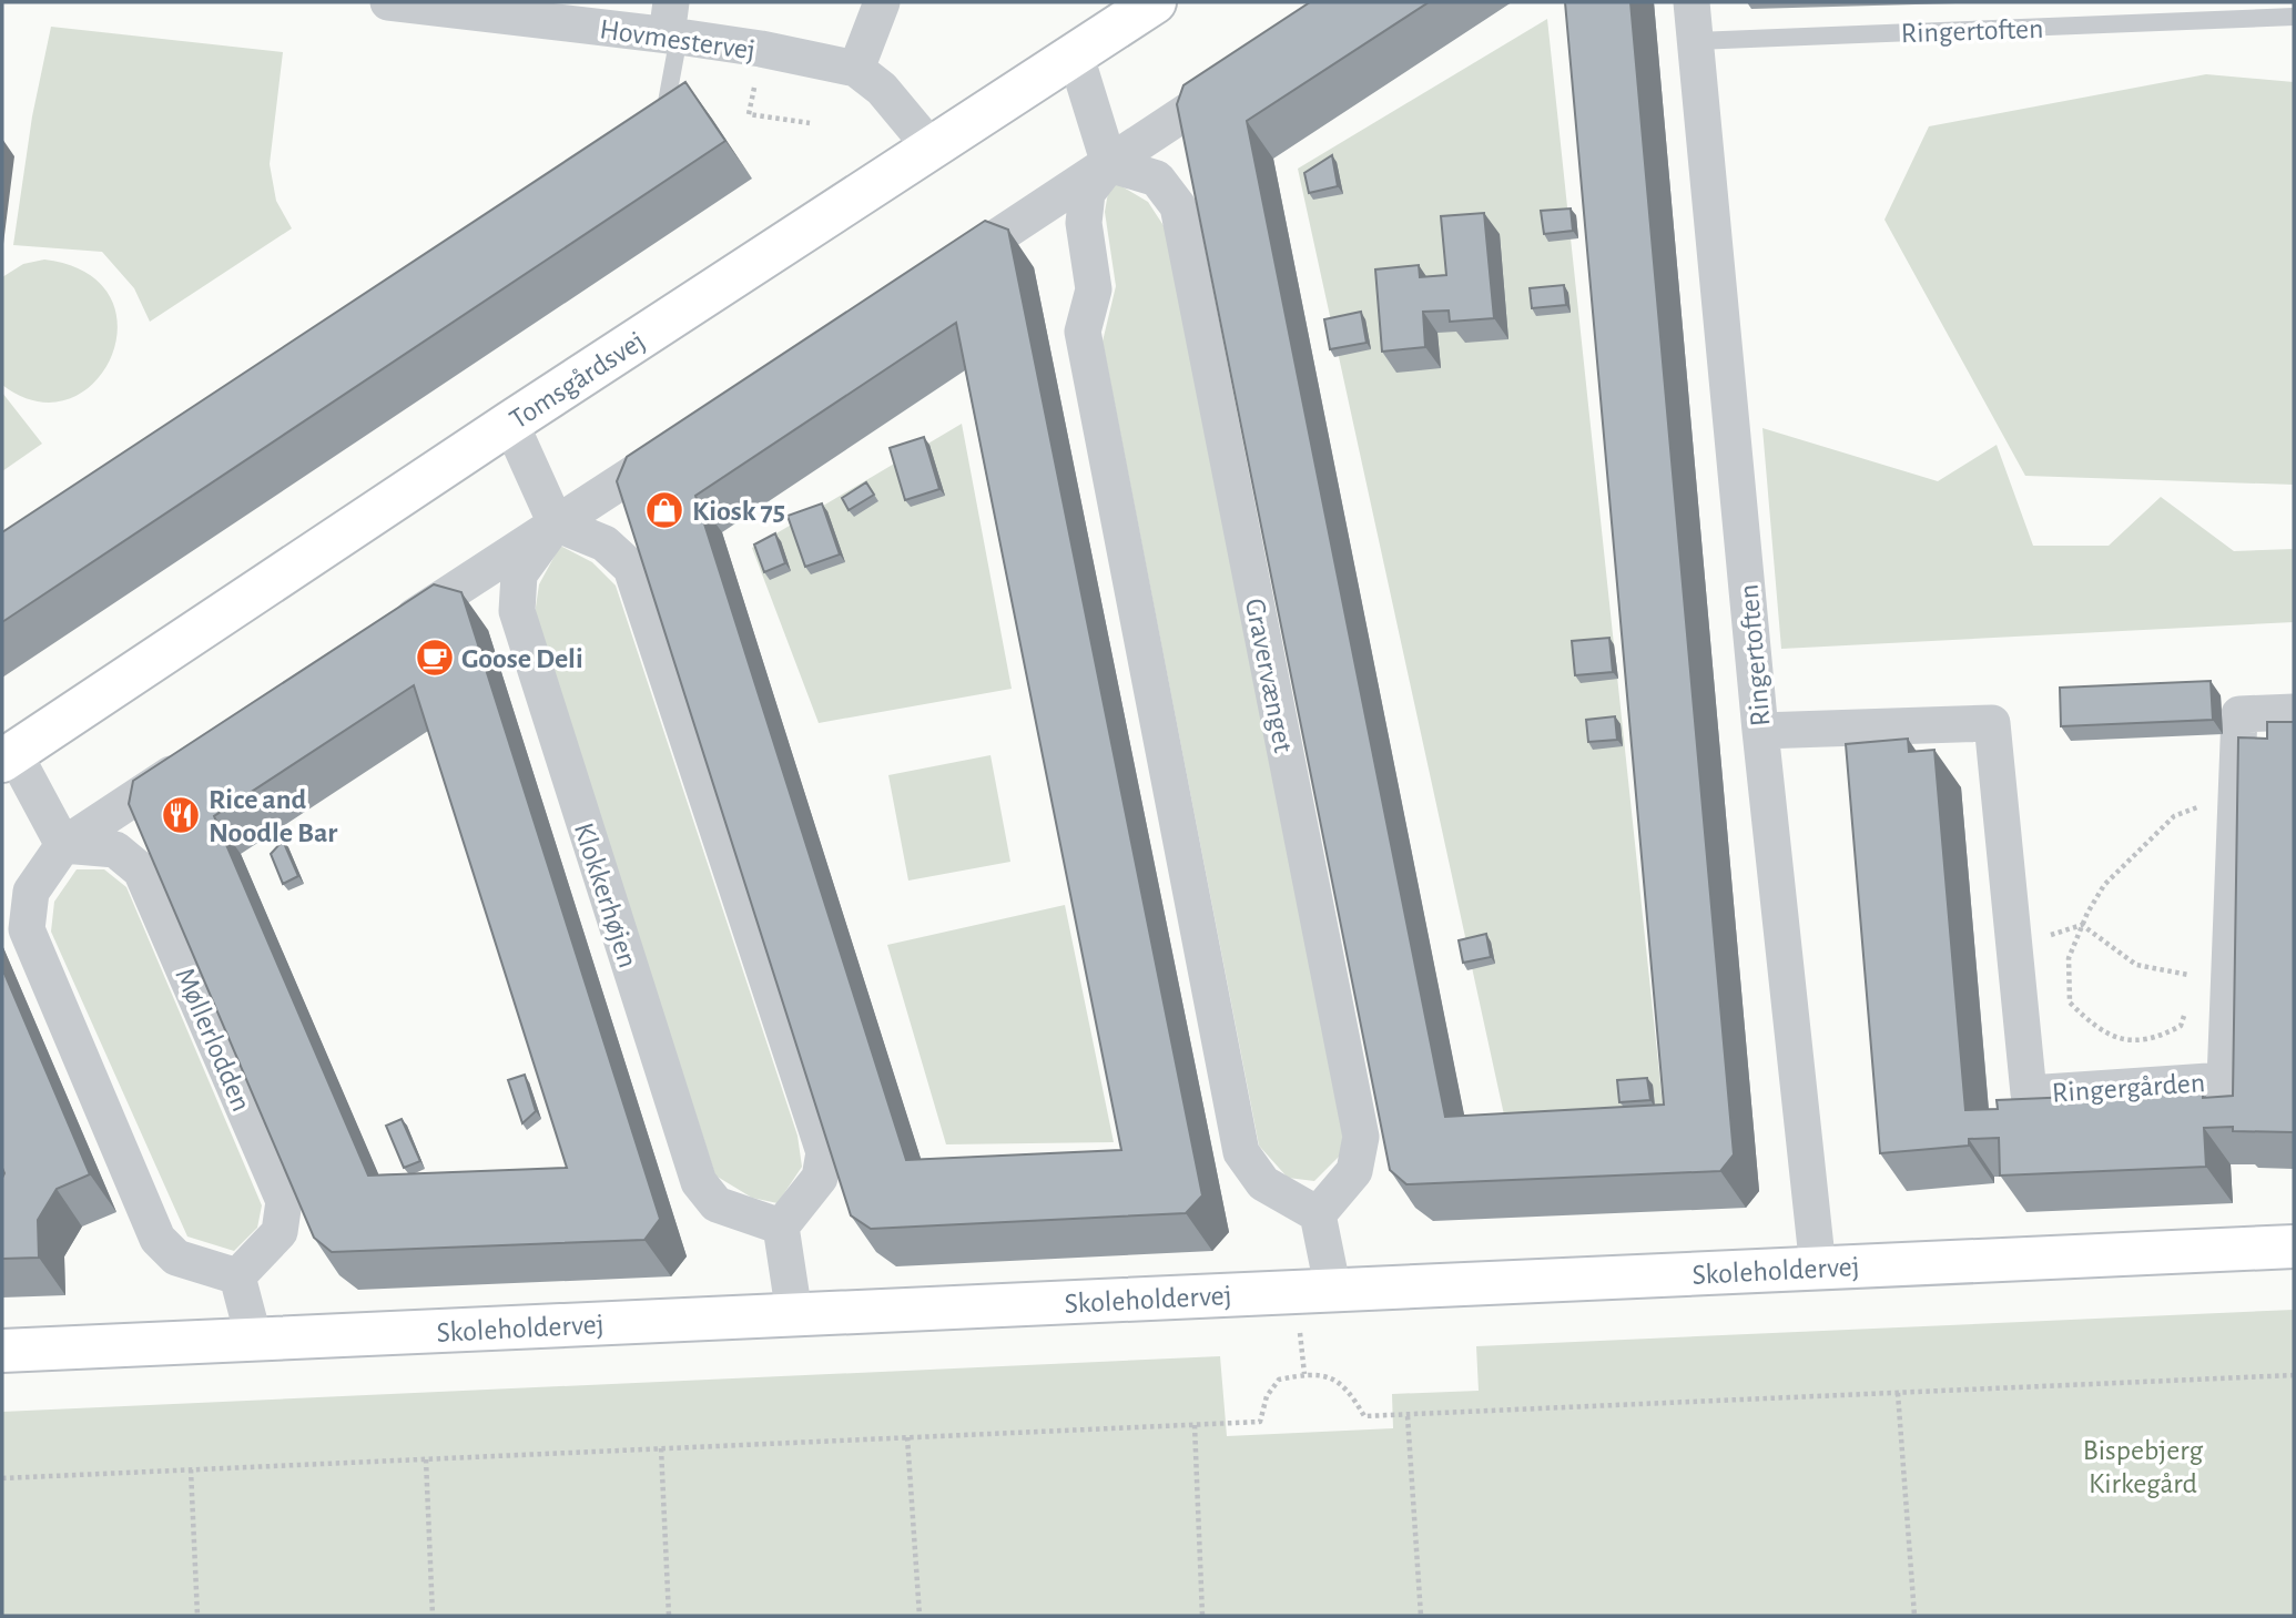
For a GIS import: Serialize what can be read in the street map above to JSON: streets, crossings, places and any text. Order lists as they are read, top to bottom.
{
  "streets": {
    "street": [
      "Ringertoften",
      "Hovmestervej",
      "Tomsgårdsvej",
      "Gravervænget",
      "Klokkerhøjen",
      "Møllerlodden",
      "Ringergården",
      "Skoleholdervej"
    ]
  },
  "crossings": [
    ["Ringertoften", "Ringergården"],
    ["Ringertoften", "Skoleholdervej"],
    ["Hovmestervej", "Tomsgårdsvej"]
  ],
  "parks": ["Bispebjerg Kirkegård"],
  "places": {
    "shop": ["Kiosk 75"],
    "cafe": ["Goose Deli"],
    "restaurant": ["Rice and Noodle Bar"]
  }
}
